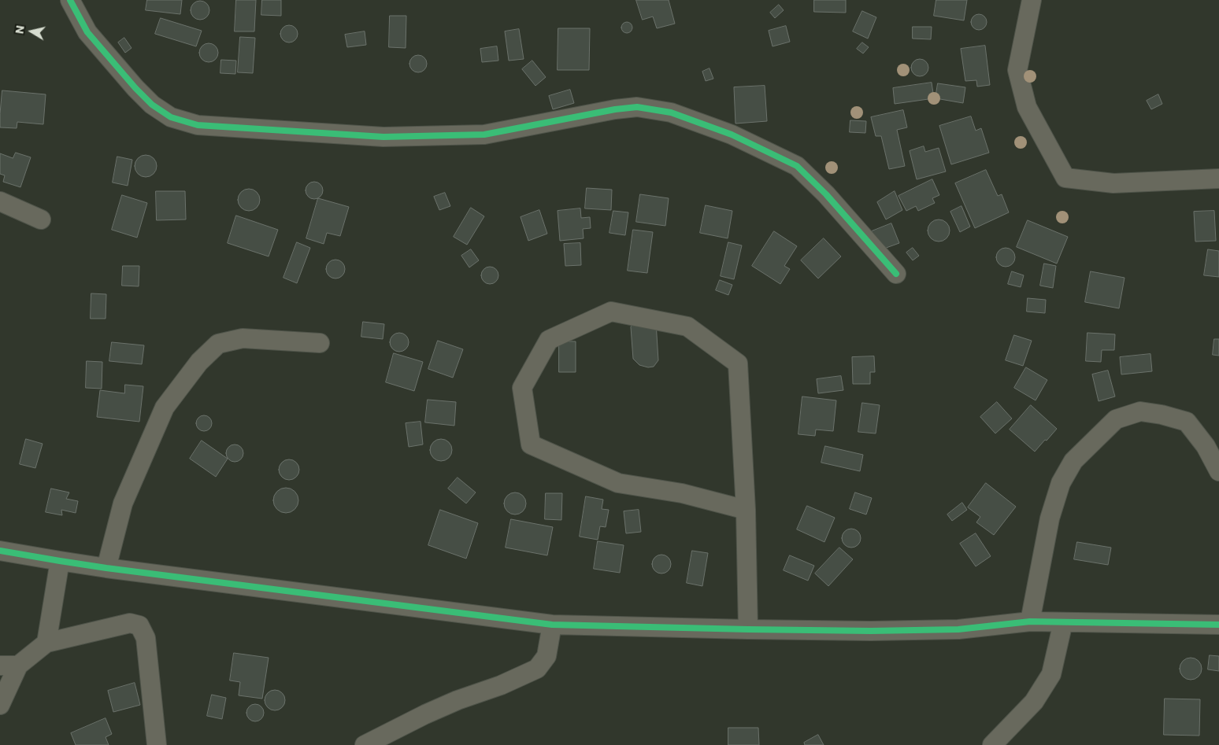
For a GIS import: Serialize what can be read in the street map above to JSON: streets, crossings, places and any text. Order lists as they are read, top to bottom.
{
  "north": "left"
}
